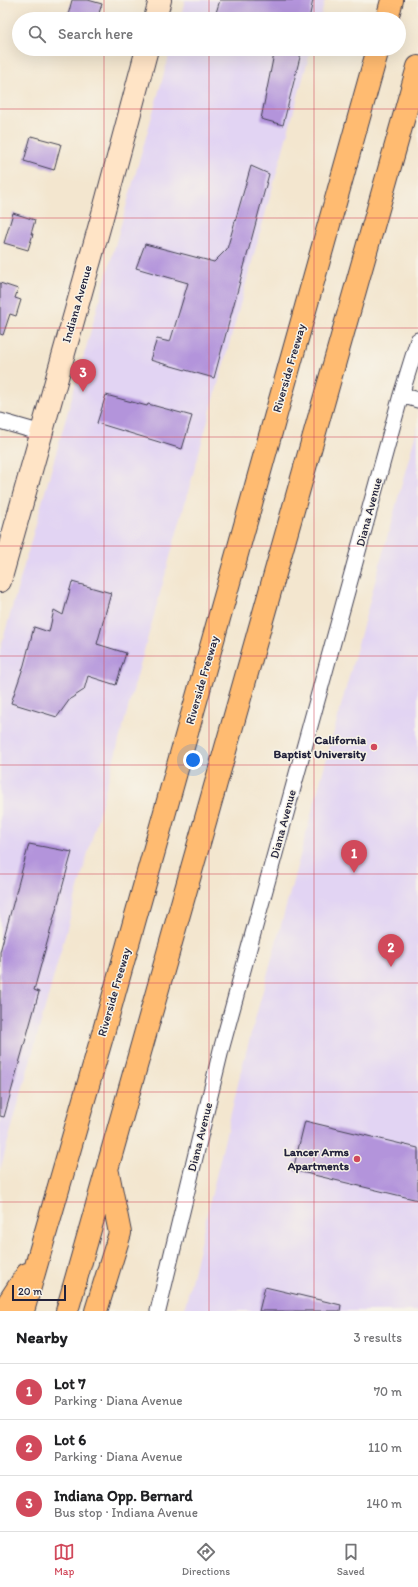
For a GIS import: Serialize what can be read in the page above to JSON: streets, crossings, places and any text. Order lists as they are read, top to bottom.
{
  "streets": {
    "highway": ["Riverside Freeway"],
    "street": ["Indiana Avenue", "Diana Avenue"]
  },
  "places": ["California Baptist University", "Lancer Arms Apartments"],
  "scale_bar": "20 m",
  "page": {
    "search": "Search here",
    "pins": ["3", "1", "2"],
    "scale": "20 m",
    "heading": ["Nearby", "3 results"],
    "list": [
      {
        "mark": "1",
        "name": "Lot 7",
        "note": "Parking · Diana Avenue",
        "value": "70 m"
      },
      {
        "mark": "2",
        "name": "Lot 6",
        "note": "Parking · Diana Avenue",
        "value": "110 m"
      },
      {
        "mark": "3",
        "name": "Indiana Opp. Bernard",
        "note": "Bus stop · Indiana Avenue",
        "value": "140 m"
      }
    ],
    "nav": ["Map", "Directions", "Saved"]
  }
}
